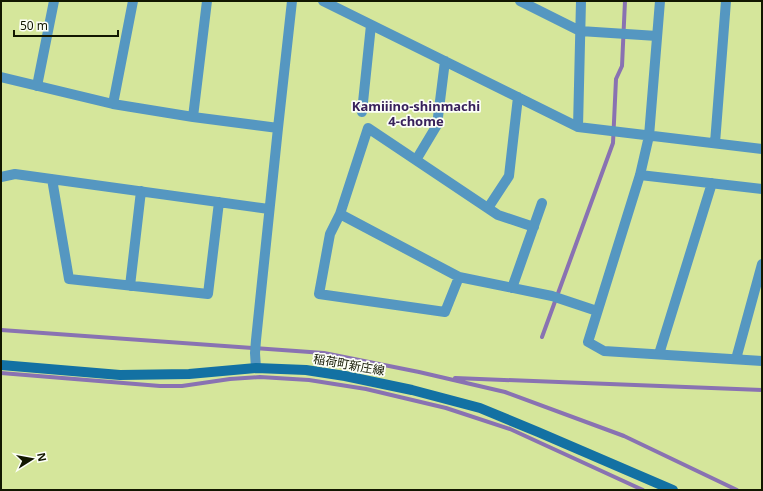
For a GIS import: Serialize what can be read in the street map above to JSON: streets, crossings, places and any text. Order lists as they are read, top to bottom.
{
  "streets": {
    "main road": ["稲荷町新庄線"]
  },
  "districts": ["Kamiiino-shinmachi 4-chome"],
  "scale_bar": "50 m",
  "north": "right"
}
